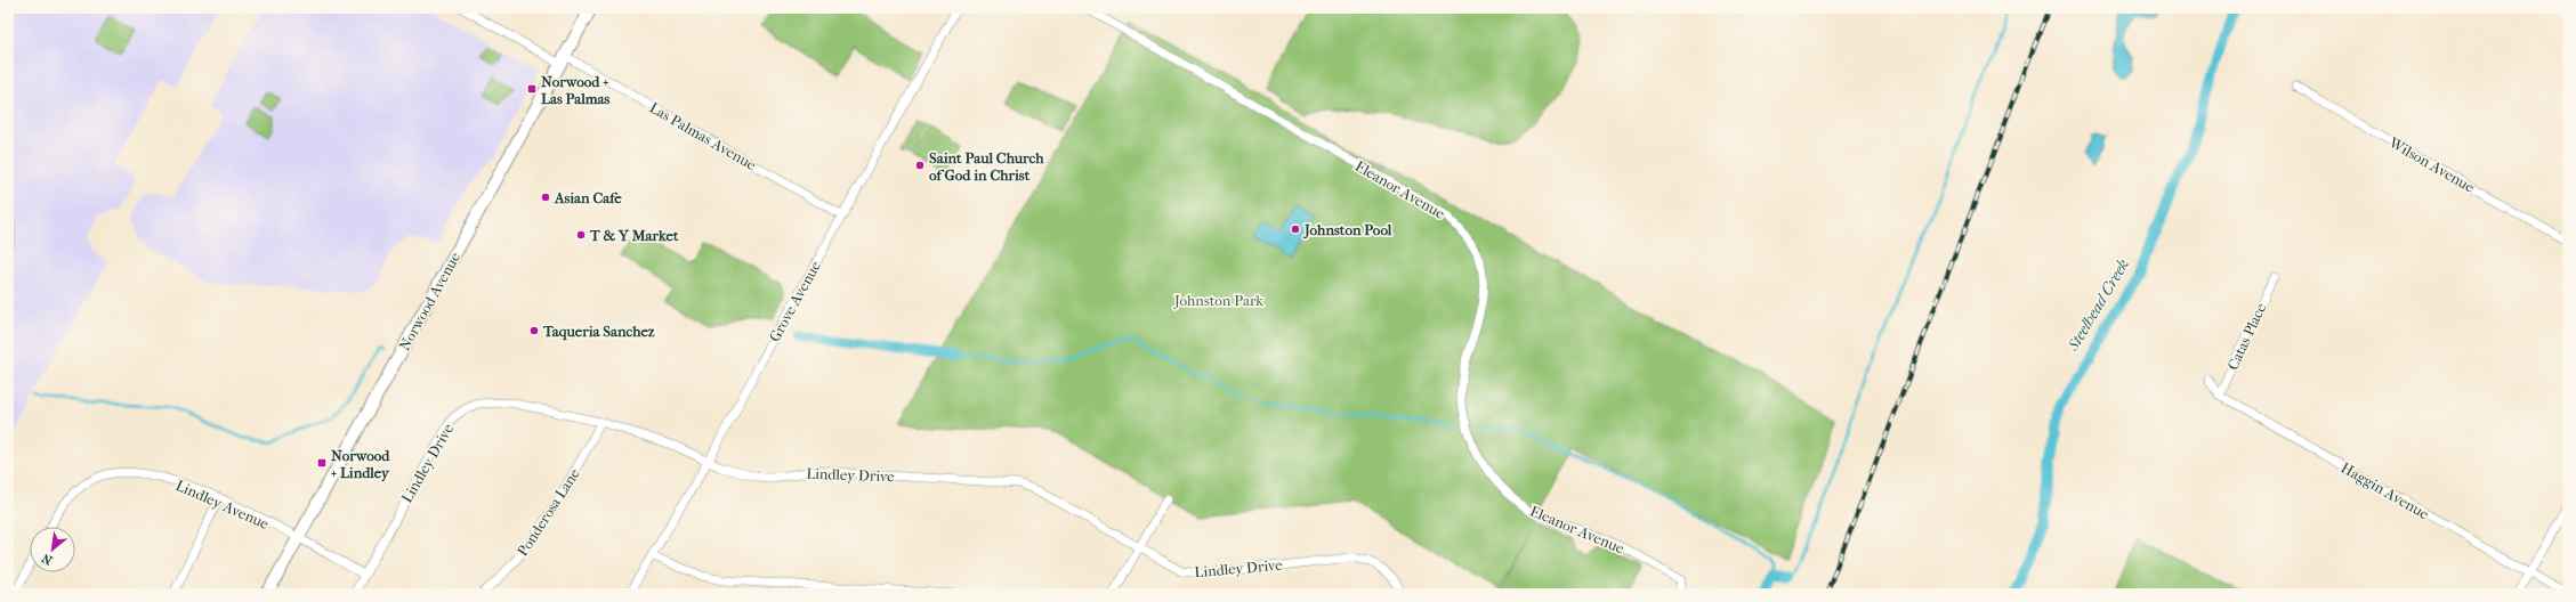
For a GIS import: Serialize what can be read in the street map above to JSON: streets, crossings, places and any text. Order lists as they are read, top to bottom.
{
  "streets": {
    "main road": ["Norwood Avenue"],
    "street": [
      "Las Palmas Avenue",
      "Wilson Avenue",
      "Eleanor Avenue",
      "Grove Avenue",
      "Catas Place",
      "Lindley Drive",
      "Haggin Avenue",
      "Lindley Avenue",
      "Ponderosa Lane"
    ]
  },
  "crossings": [
    ["Las Palmas Avenue", "Norwood Avenue"],
    ["Las Palmas Avenue", "Grove Avenue"],
    ["Norwood Avenue", "Lindley Avenue"],
    ["Grove Avenue", "Lindley Drive"],
    ["Catas Place", "Haggin Avenue"],
    ["Lindley Drive", "Lindley Avenue"],
    ["Lindley Drive", "Ponderosa Lane"]
  ],
  "water": ["Steelhead Creek"],
  "parks": ["Johnston Park"],
  "places": {
    "transit": ["Norwood + Las Palmas", "Norwood + Lindley"],
    "other": [
      "Saint Paul Church of God in Christ",
      "Asian Cafe",
      "Johnston Pool",
      "T & Y Market",
      "Taqueria Sanchez"
    ]
  },
  "north": "bottom left"
}
